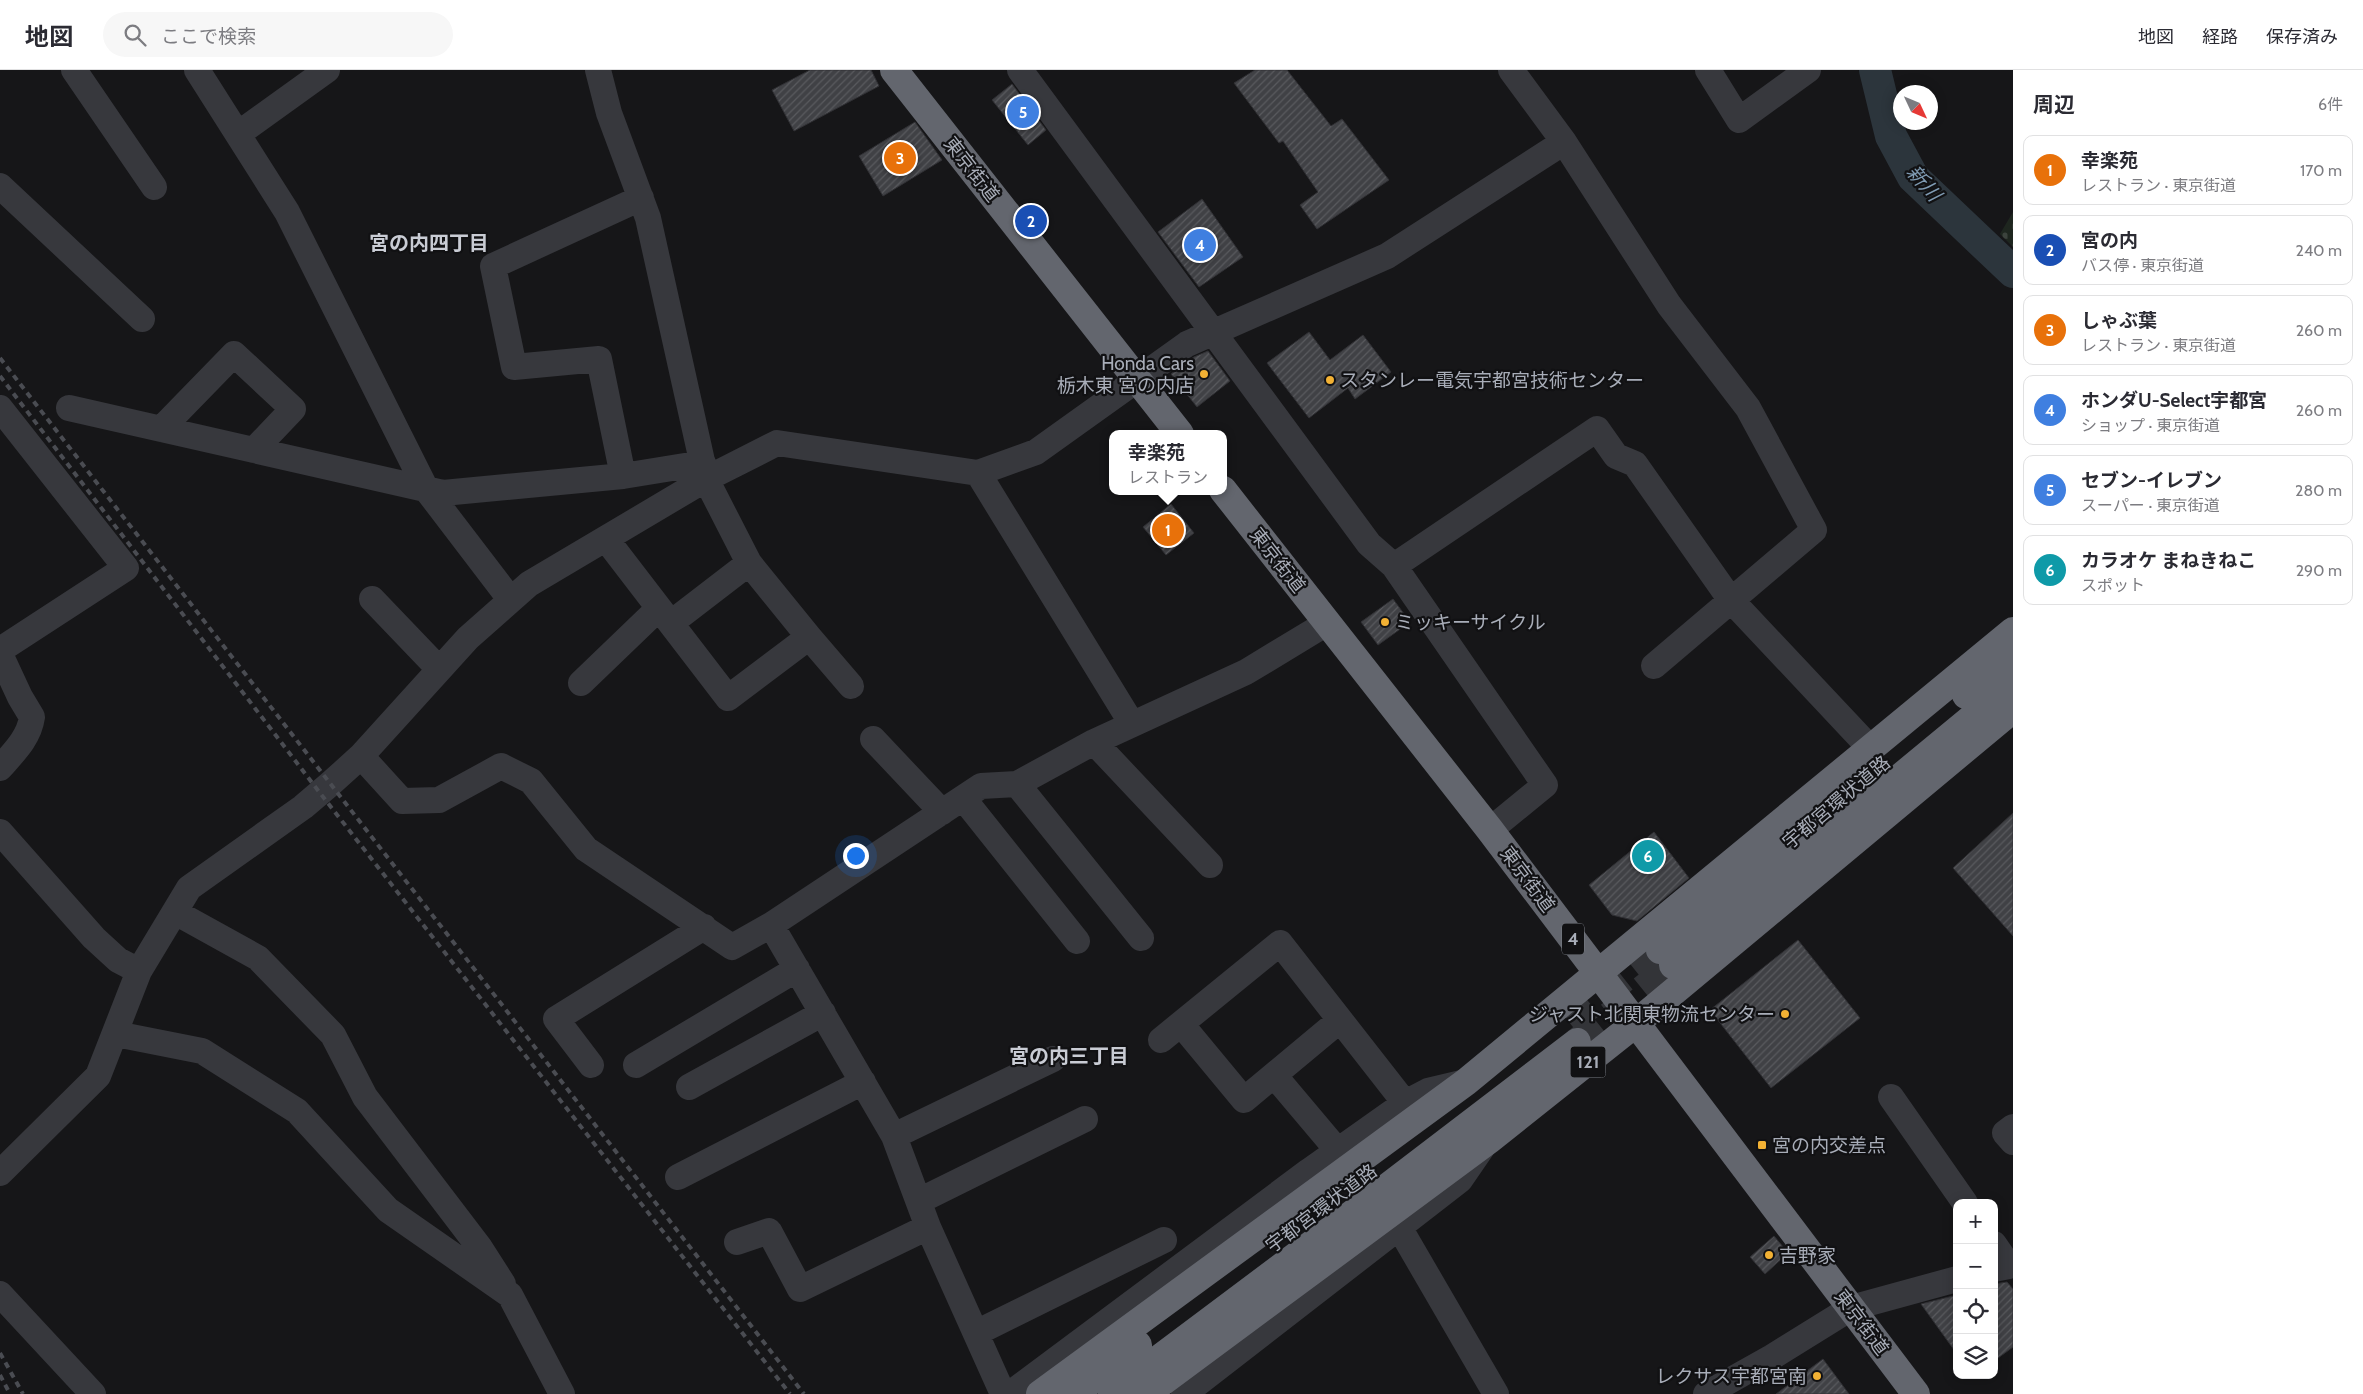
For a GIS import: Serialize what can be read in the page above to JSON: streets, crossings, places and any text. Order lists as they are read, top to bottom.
{
  "streets": {
    "highway": [
      "東京街道",
      "宇都宮環状道路",
      "4",
      "121"
    ]
  },
  "crossings": [
    ["東京街道", "121"]
  ],
  "districts": ["宮の内四丁目", "宮の内三丁目"],
  "water": ["新川"],
  "places": {
    "other": [
      "Honda Cars 栃木東 宮の内店",
      "スタンレー電気宇都宮技術センター",
      "ミッキーサイクル",
      "ジャスト北関東物流センター",
      "吉野家",
      "レクサス宇都宮南"
    ],
    "transit": ["宮の内交差点"]
  },
  "north": "bottom right",
  "page": {
    "header": "地図",
    "search": "ここで検索",
    "nav": ["地図", "経路", "保存済み"],
    "heading": ["周辺", "6件"],
    "pins": [
      "5",
      "3",
      "2",
      "4",
      "1",
      "6"
    ],
    "list": [
      {
        "mark": "1",
        "name": "幸楽苑",
        "note": "レストラン · 東京街道",
        "value": "170 m"
      },
      {
        "mark": "2",
        "name": "宮の内",
        "note": "バス停 · 東京街道",
        "value": "240 m"
      },
      {
        "mark": "3",
        "name": "しゃぶ葉",
        "note": "レストラン · 東京街道",
        "value": "260 m"
      },
      {
        "mark": "4",
        "name": "ホンダU-Select宇都宮",
        "note": "ショップ · 東京街道",
        "value": "260 m"
      },
      {
        "mark": "5",
        "name": "セブン-イレブン",
        "note": "スーパー · 東京街道",
        "value": "280 m"
      },
      {
        "mark": "6",
        "name": "カラオケ まねきねこ",
        "note": "スポット",
        "value": "290 m"
      }
    ],
    "popup": ["幸楽苑", "レストラン"],
    "map_buttons": ["+", "−"]
  }
}
